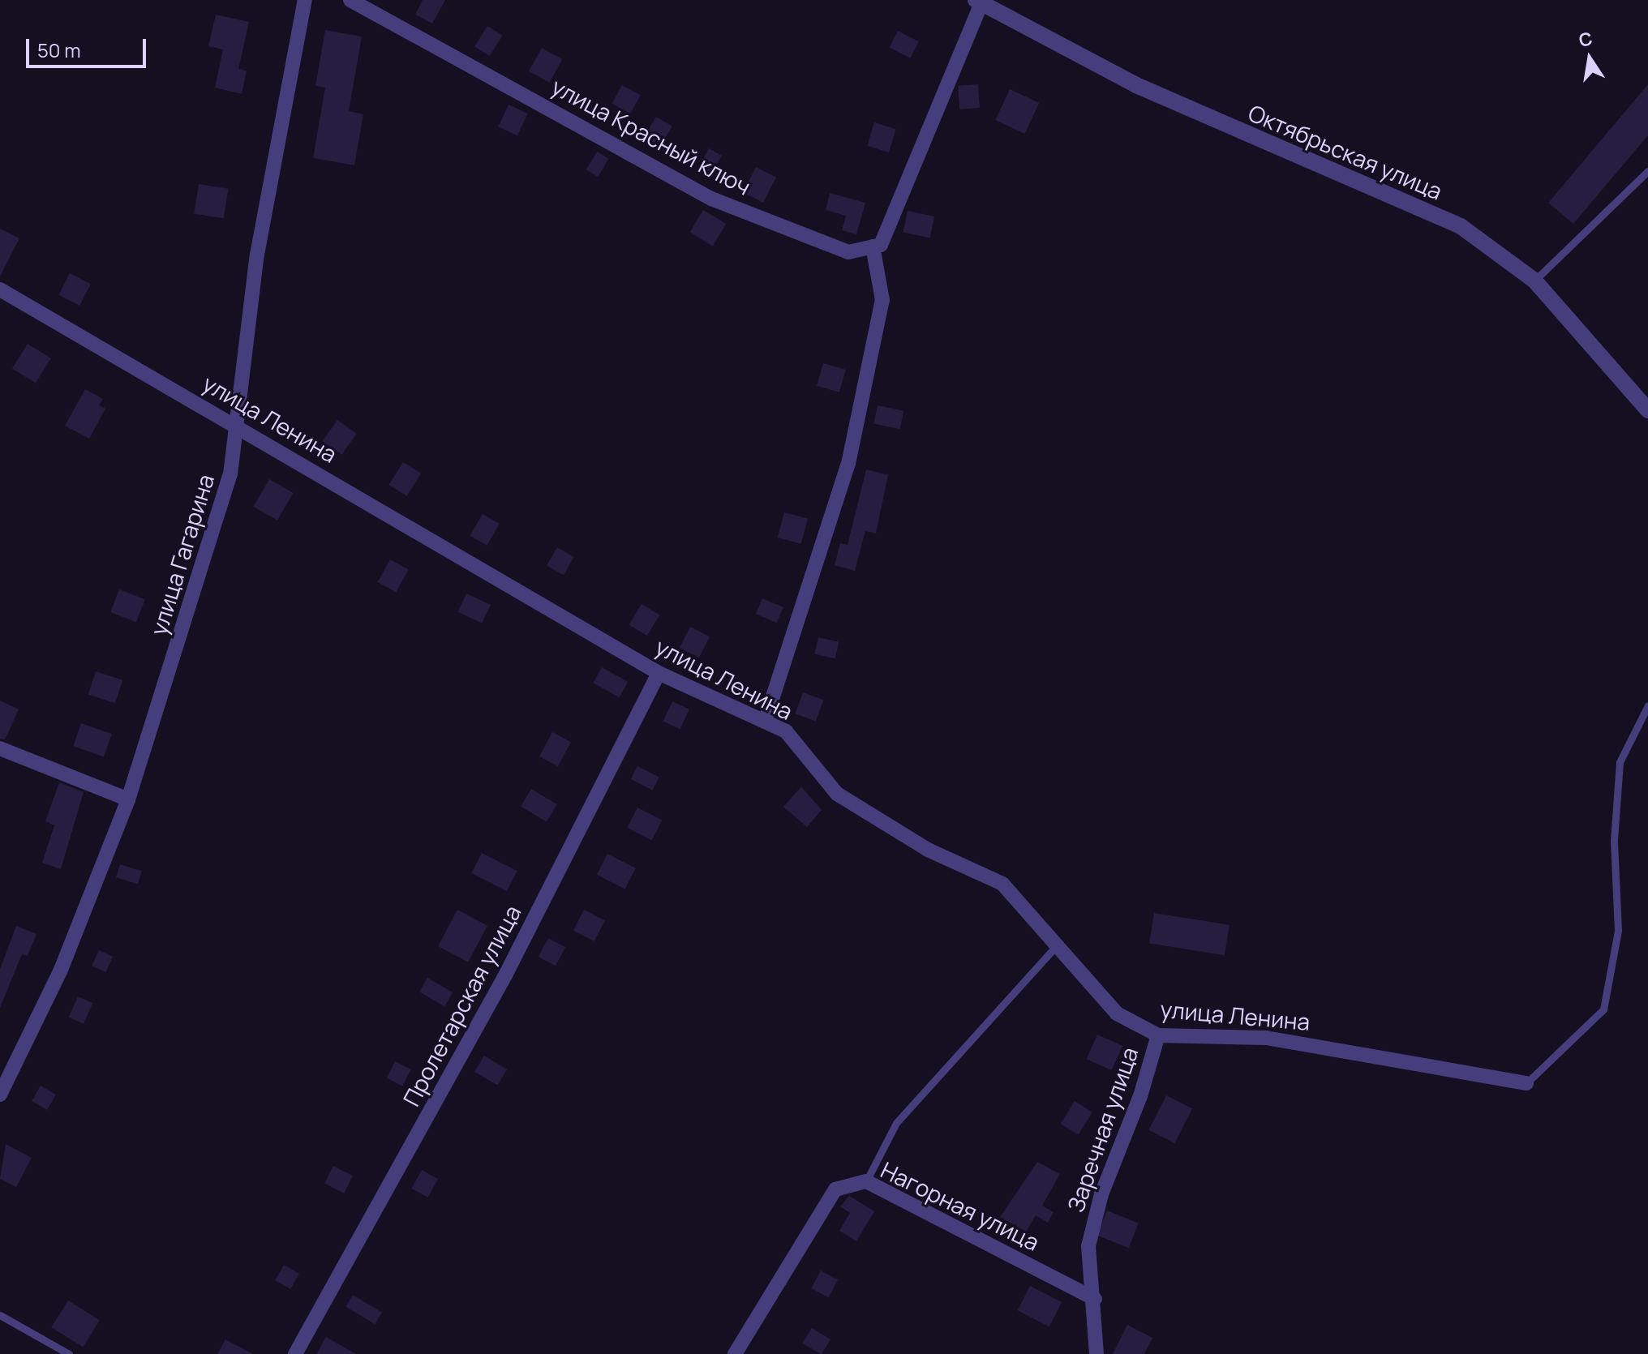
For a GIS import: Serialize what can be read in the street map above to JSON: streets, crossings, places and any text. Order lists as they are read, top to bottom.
{
  "streets": {
    "street": [
      "улица Красный ключ",
      "Октябрьская улица",
      "улица Ленина",
      "улица Гагарина",
      "Пролетарская улица",
      "Заречная улица",
      "Нагорная улица"
    ]
  },
  "crossings": [
    ["улица Ленина", "улица Гагарина"],
    ["улица Ленина", "Пролетарская улица"],
    ["улица Ленина", "Заречная улица"],
    ["Заречная улица", "Нагорная улица"]
  ],
  "scale_bar": "50 m",
  "north": "top"
}
